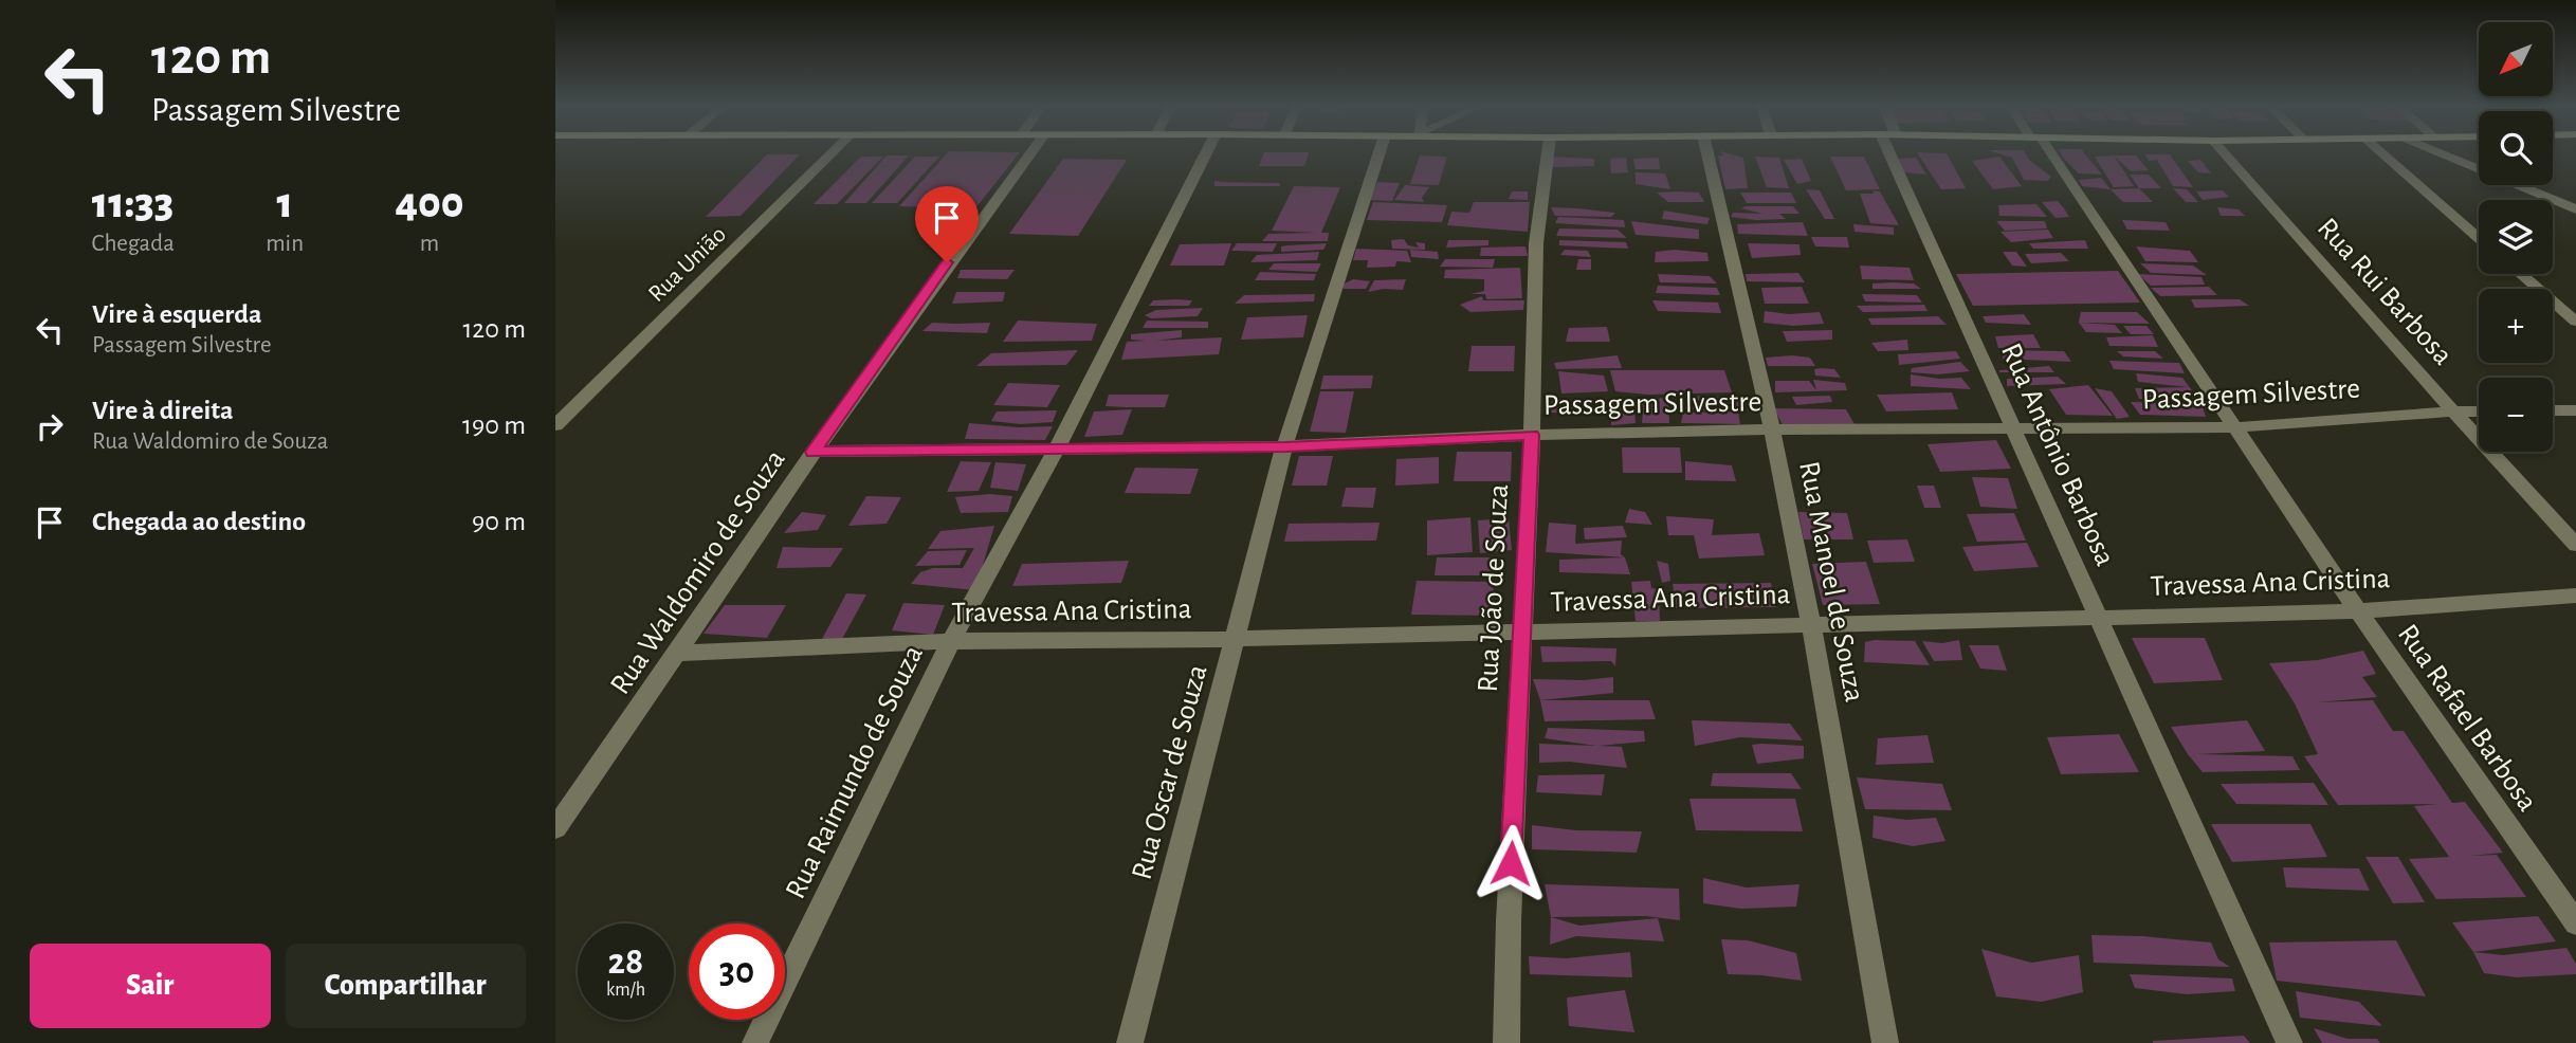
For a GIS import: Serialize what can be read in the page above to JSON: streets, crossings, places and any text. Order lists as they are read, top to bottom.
{
  "streets": {
    "street": [
      "Rua União",
      "Rua Rui Barbosa",
      "Passagem Silvestre",
      "Rua Antônio Barbosa",
      "Rua Waldomiro de Souza",
      "Rua Manoel de Souza",
      "Travessa Ana Cristina",
      "Rua João de Souza",
      "Rua Rafael Barbosa",
      "Rua Raimundo de Souza",
      "Rua Oscar de Souza"
    ]
  },
  "crossings": [
    ["Rua Rui Barbosa", "Passagem Silvestre"],
    ["Passagem Silvestre", "Rua Antônio Barbosa"],
    ["Passagem Silvestre", "Rua Waldomiro de Souza"],
    ["Passagem Silvestre", "Rua Manoel de Souza"],
    ["Passagem Silvestre", "Rua João de Souza"],
    ["Passagem Silvestre", "Rua Rafael Barbosa"],
    ["Passagem Silvestre", "Rua Raimundo de Souza"],
    ["Passagem Silvestre", "Rua Oscar de Souza"],
    ["Rua Antônio Barbosa", "Travessa Ana Cristina"],
    ["Rua Waldomiro de Souza", "Travessa Ana Cristina"],
    ["Rua Manoel de Souza", "Travessa Ana Cristina"],
    ["Travessa Ana Cristina", "Rua João de Souza"],
    ["Travessa Ana Cristina", "Rua Rafael Barbosa"],
    ["Travessa Ana Cristina", "Rua Raimundo de Souza"],
    ["Travessa Ana Cristina", "Rua Oscar de Souza"]
  ],
  "north": "bottom left",
  "page": {
    "turn": ["120 m", "Passagem Silvestre"],
    "map_buttons": ["+", "−"],
    "eta": [
      "11:33",
      "Chegada",
      "1",
      "min",
      "400",
      "m"
    ],
    "list": [
      {
        "name": "Vire à esquerda",
        "note": "Passagem Silvestre",
        "value": "120 m"
      },
      {
        "name": "Vire à direita",
        "note": "Rua Waldomiro de Souza",
        "value": "190 m"
      },
      {
        "name": "Chegada ao destino",
        "value": "90 m"
      }
    ],
    "speed": "28 km/h",
    "limit": "30",
    "buttons": ["Sair", "Compartilhar"]
  }
}
